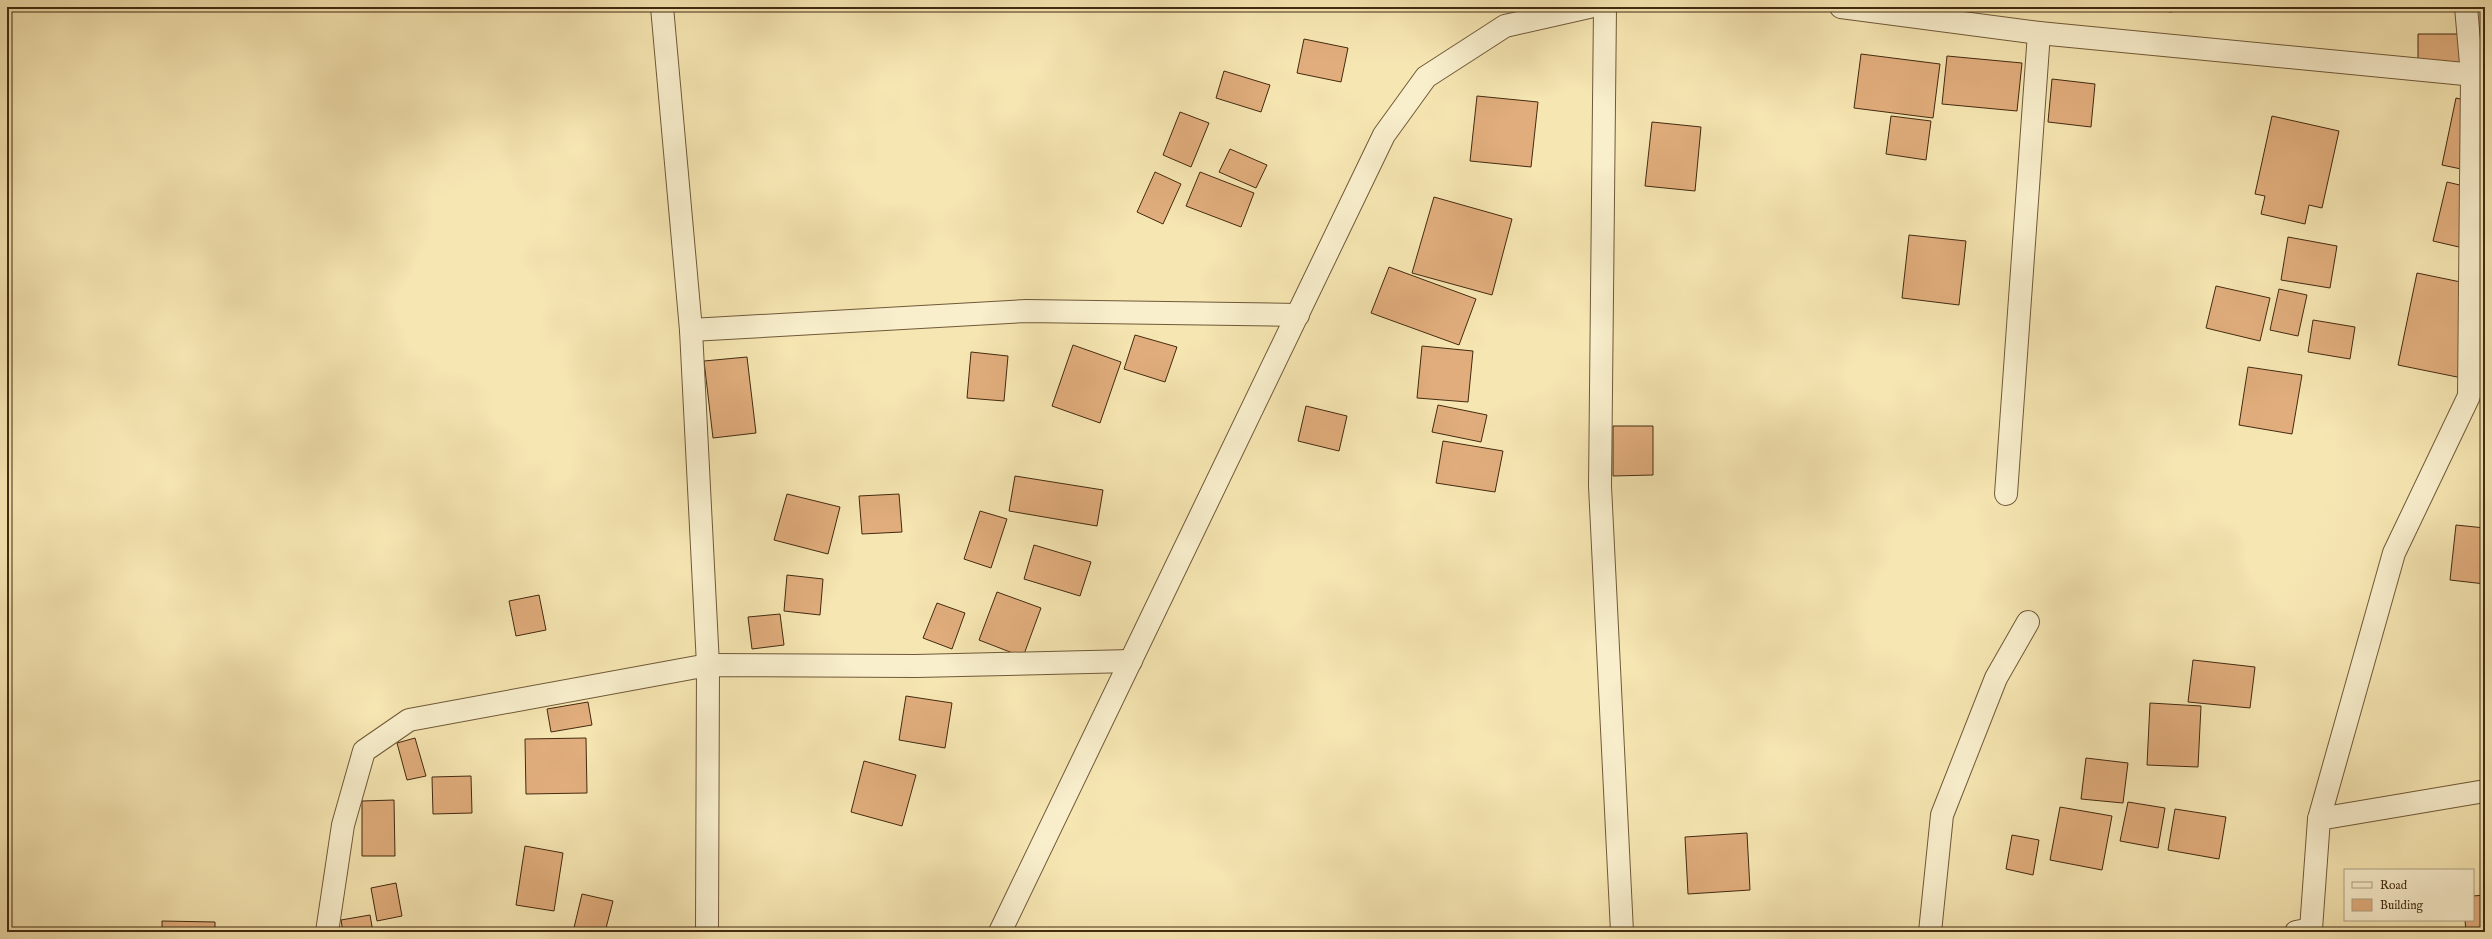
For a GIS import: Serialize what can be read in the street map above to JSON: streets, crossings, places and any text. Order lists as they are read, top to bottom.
{
  "legend": ["Road", "Building"]
}
